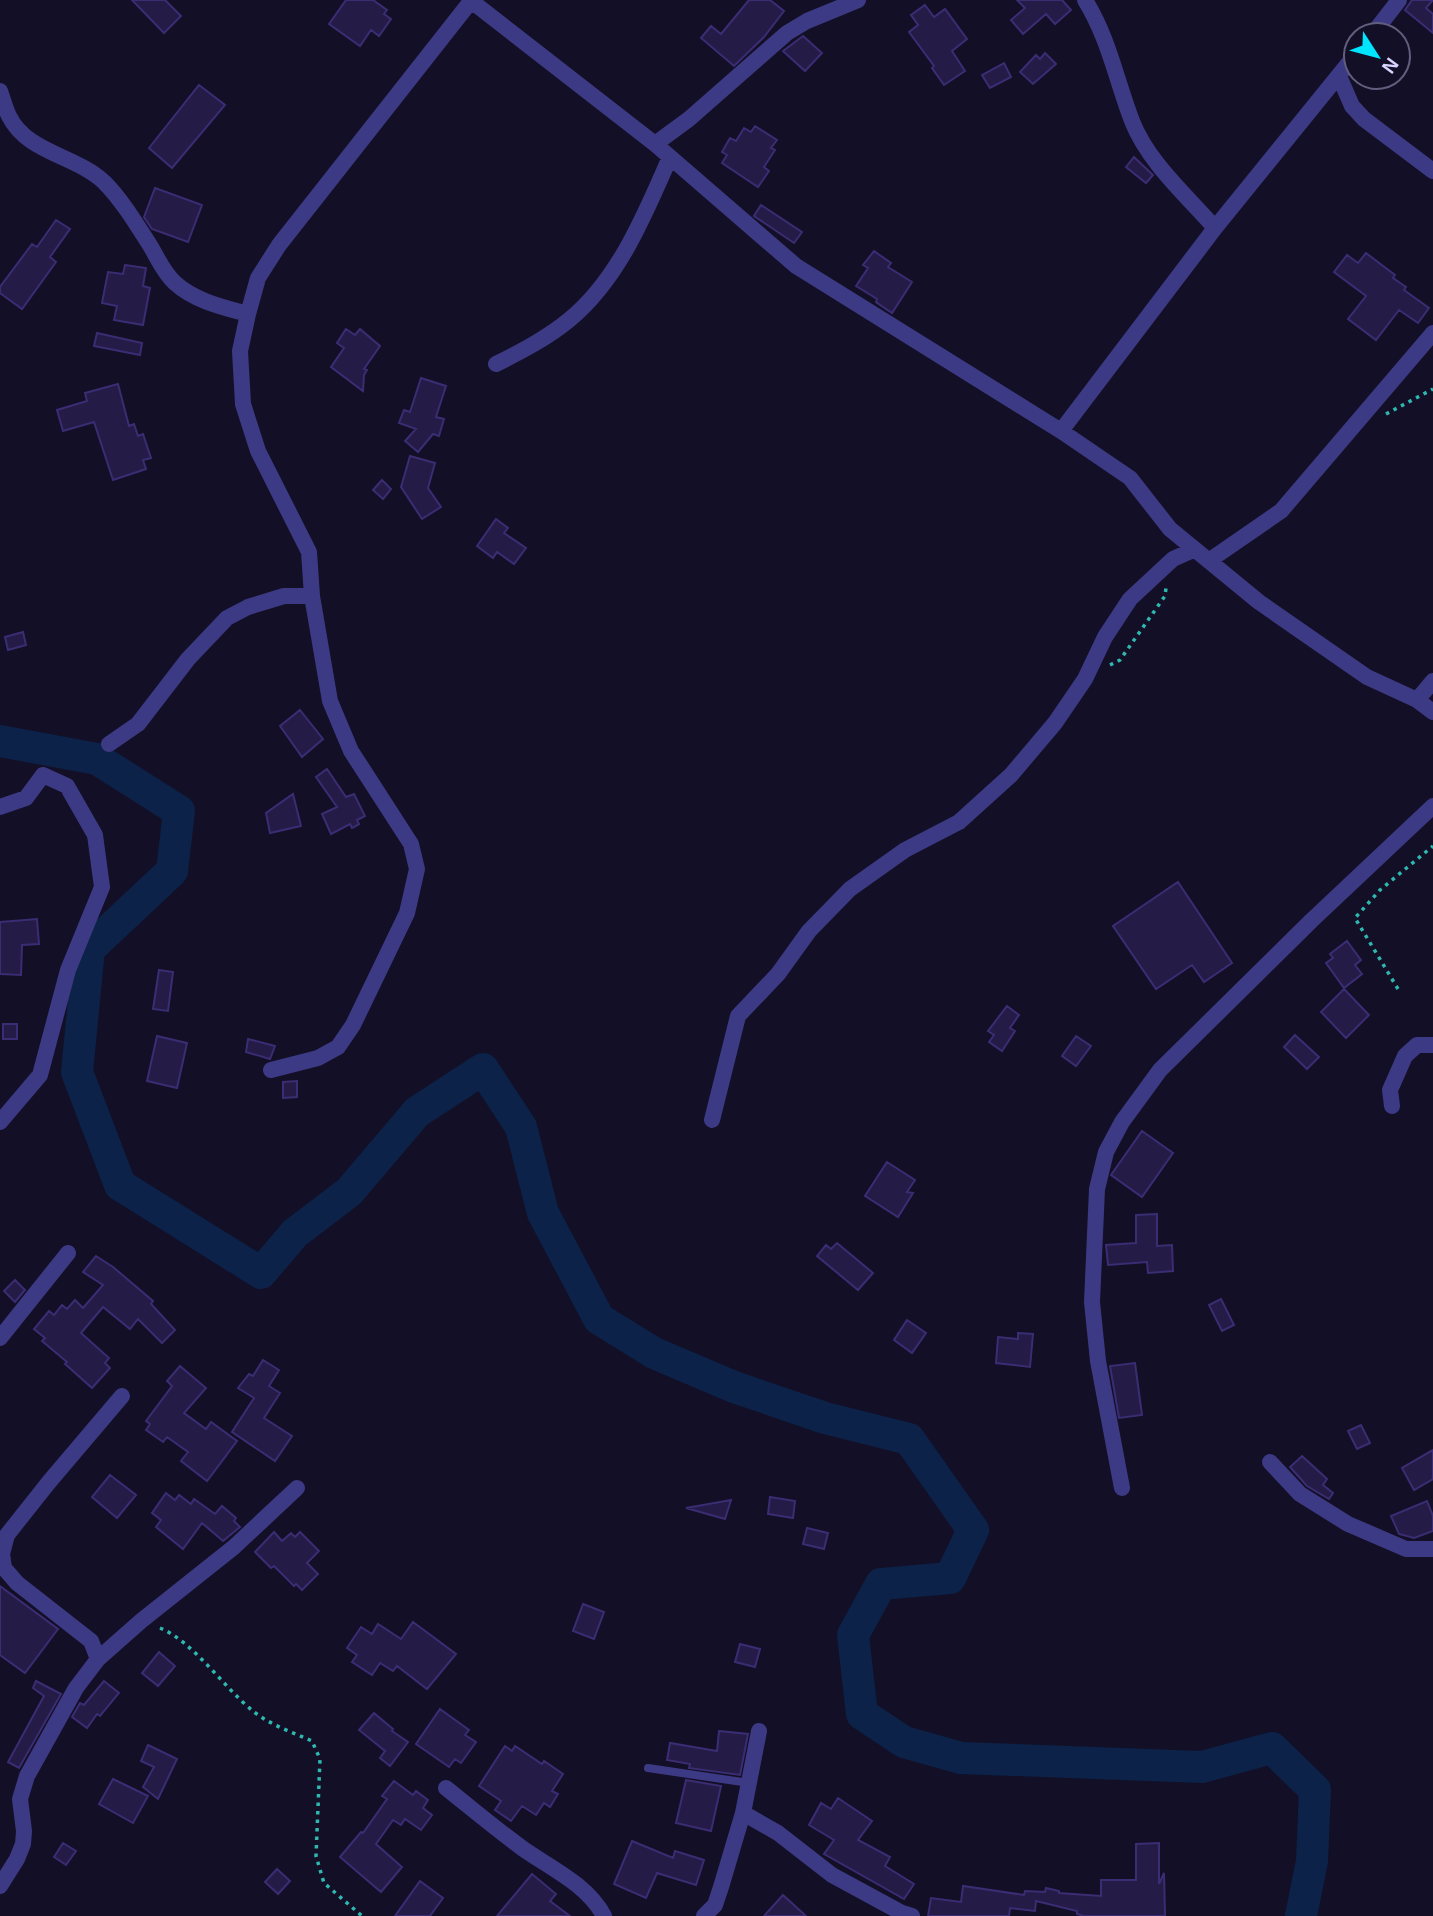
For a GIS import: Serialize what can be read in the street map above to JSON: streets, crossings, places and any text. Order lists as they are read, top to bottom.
{
  "north": "bottom right"
}
